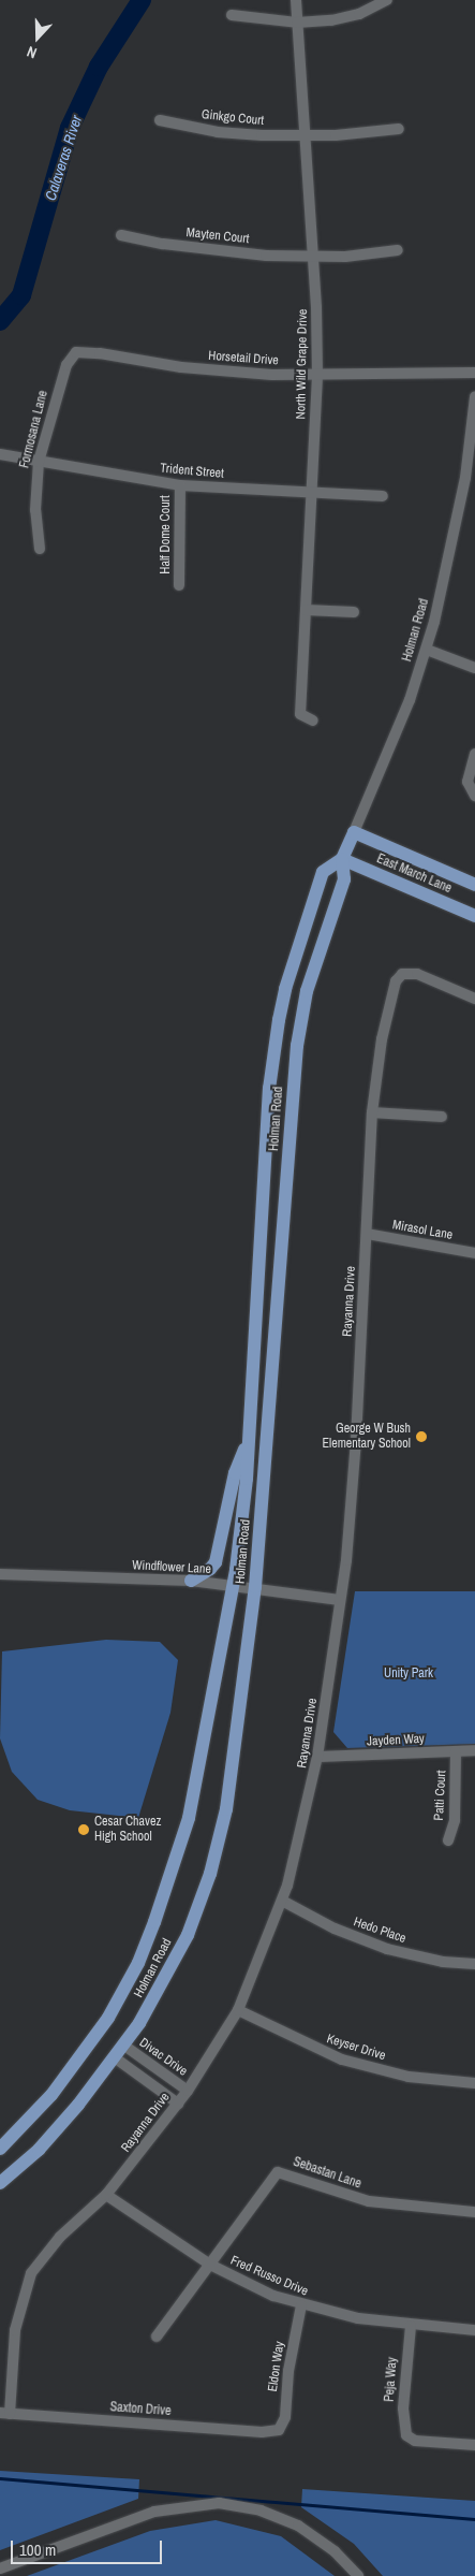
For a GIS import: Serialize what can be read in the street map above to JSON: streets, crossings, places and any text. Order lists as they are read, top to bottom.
{
  "streets": {
    "main road": ["Holman Road", "East March Lane"],
    "street": [
      "Ginkgo Court",
      "Mayten Court",
      "Horsetail Drive",
      "North Wild Grape Drive",
      "Formosana Lane",
      "Trident Street",
      "Half Dome Court",
      "Mirasol Lane",
      "Rayanna Drive",
      "Windflower Lane",
      "Jayden Way",
      "Patti Court",
      "Hedo Place",
      "Keyser Drive",
      "Divac Drive",
      "Sebastan Lane",
      "Fred Russo Drive",
      "Eldon Way",
      "Peja Way",
      "Saxton Drive"
    ]
  },
  "crossings": [
    ["Ginkgo Court", "North Wild Grape Drive"],
    ["Mayten Court", "North Wild Grape Drive"],
    ["Horsetail Drive", "North Wild Grape Drive"],
    ["Horsetail Drive", "Formosana Lane"],
    ["North Wild Grape Drive", "Trident Street"],
    ["Formosana Lane", "Trident Street"],
    ["Trident Street", "Half Dome Court"],
    ["Holman Road", "East March Lane"],
    ["Holman Road", "Windflower Lane"],
    ["Holman Road", "Divac Drive"],
    ["Mirasol Lane", "Rayanna Drive"],
    ["Rayanna Drive", "Windflower Lane"],
    ["Rayanna Drive", "Jayden Way"],
    ["Rayanna Drive", "Hedo Place"],
    ["Rayanna Drive", "Keyser Drive"],
    ["Rayanna Drive", "Divac Drive"],
    ["Rayanna Drive", "Fred Russo Drive"],
    ["Rayanna Drive", "Saxton Drive"],
    ["Jayden Way", "Patti Court"],
    ["Sebastan Lane", "Fred Russo Drive"],
    ["Fred Russo Drive", "Eldon Way"],
    ["Fred Russo Drive", "Peja Way"],
    ["Eldon Way", "Saxton Drive"]
  ],
  "water": ["Calaveras River"],
  "parks": ["Unity Park"],
  "places": ["George W Bush Elementary School", "Cesar Chavez High School"],
  "scale_bar": "100 m",
  "north": "bottom"
}
